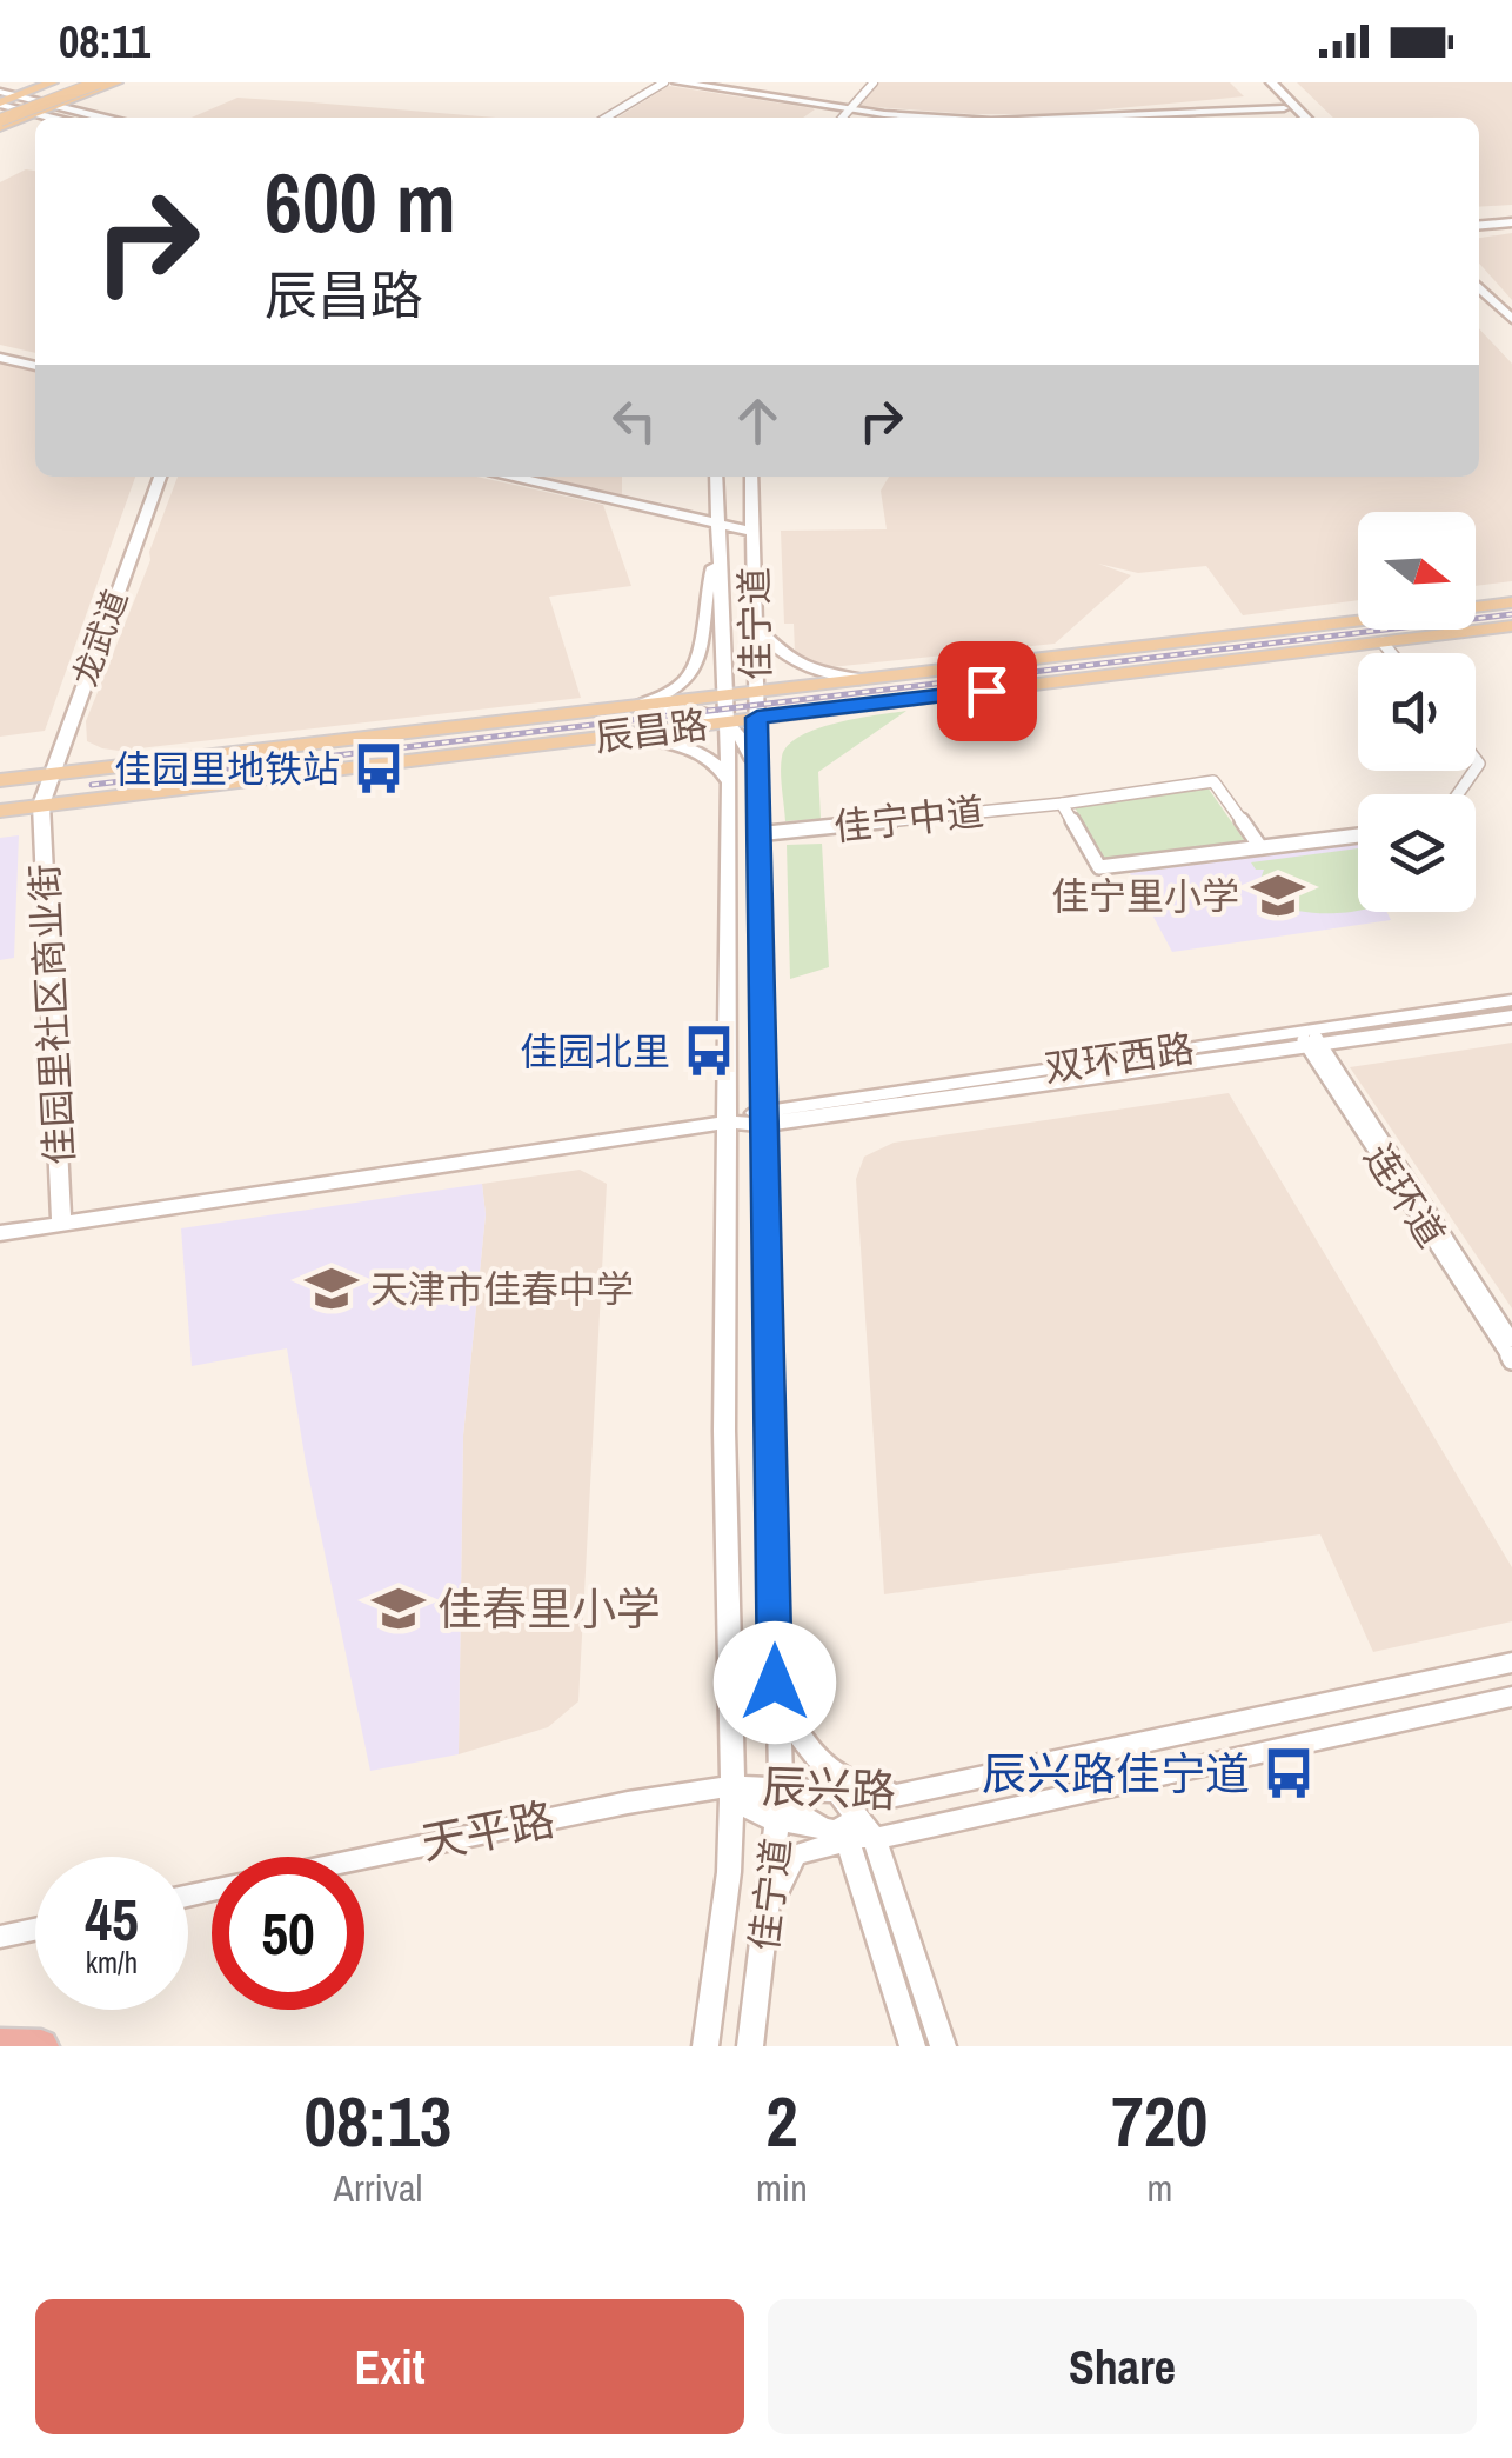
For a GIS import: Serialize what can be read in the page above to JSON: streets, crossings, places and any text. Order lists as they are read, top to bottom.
{
  "streets": {
    "main road": [
      "佳宁道",
      "龙武道",
      "辰昌路",
      "佳园里社区商业街",
      "辰兴路",
      "天平路"
    ],
    "street": ["佳宁中道", "连环道"]
  },
  "crossings": [
    ["佳宁道", "辰昌路"],
    ["佳宁道", "佳宁中道"],
    ["佳宁道", "辰兴路"],
    ["佳宁道", "天平路"],
    ["龙武道", "辰昌路"],
    ["龙武道", "佳园里社区商业街"],
    ["辰昌路", "佳园里社区商业街"],
    ["辰兴路", "天平路"]
  ],
  "places": {
    "bus stop": ["佳园里地铁站", "佳园北里", "辰兴路佳宁道"],
    "school or university": ["佳宁里小学", "天津市佳春中学", "佳春里小学"]
  },
  "north": "right",
  "page": {
    "status": "08:11",
    "turn": ["600 m", "辰昌路"],
    "speed": "45 km/h",
    "limit": "50",
    "eta": [
      "08:13",
      "Arrival",
      "2",
      "min",
      "720",
      "m"
    ],
    "buttons": ["Exit", "Share"]
  }
}
